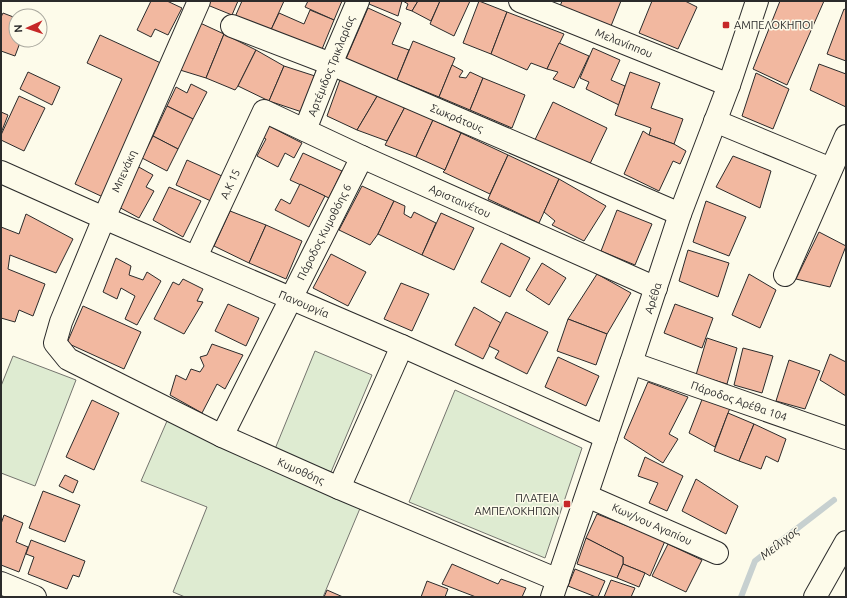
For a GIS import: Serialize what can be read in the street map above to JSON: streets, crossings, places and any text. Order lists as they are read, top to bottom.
{
  "streets": {
    "street": [
      "Μελανίππου",
      "Αρτέμιδος Τρικλαρίας",
      "Σωκράτους",
      "Μπενάκη",
      "Α.Κ 15",
      "Αρισταινέτου",
      "Πάροδος Κυμοθόης 6",
      "Αρέθα",
      "Πανουργία",
      "Πάροδος Αρέθα 104",
      "Κυμοθόης",
      "Κων/νου Αγαπίου"
    ]
  },
  "crossings": [
    ["Μελανίππου", "Αρέθα"],
    ["Αρτέμιδος Τρικλαρίας", "Σωκράτους"],
    ["Αρτέμιδος Τρικλαρίας", "Αρισταινέτου"],
    ["Σωκράτους", "Αρέθα"],
    ["Μπενάκη", "Πανουργία"],
    ["Μπενάκη", "Κυμοθόης"],
    ["Α.Κ 15", "Αρισταινέτου"],
    ["Α.Κ 15", "Πανουργία"],
    ["Αρισταινέτου", "Πάροδος Κυμοθόης 6"],
    ["Αρισταινέτου", "Αρέθα"],
    ["Πάροδος Κυμοθόης 6", "Πανουργία"],
    ["Πάροδος Κυμοθόης 6", "Κυμοθόης"],
    ["Αρέθα", "Πανουργία"],
    ["Αρέθα", "Πάροδος Αρέθα 104"],
    ["Αρέθα", "Κυμοθόης"],
    ["Αρέθα", "Κων/νου Αγαπίου"]
  ],
  "water": ["Μείλιχος"],
  "places": {
    "transit": ["ΑΜΠΕΛΟΚΗΠΟΙ", "ΠΛΑΤΕΙΑ ΑΜΠΕΛΟΚΗΠΩΝ"]
  },
  "north": "left"
}
